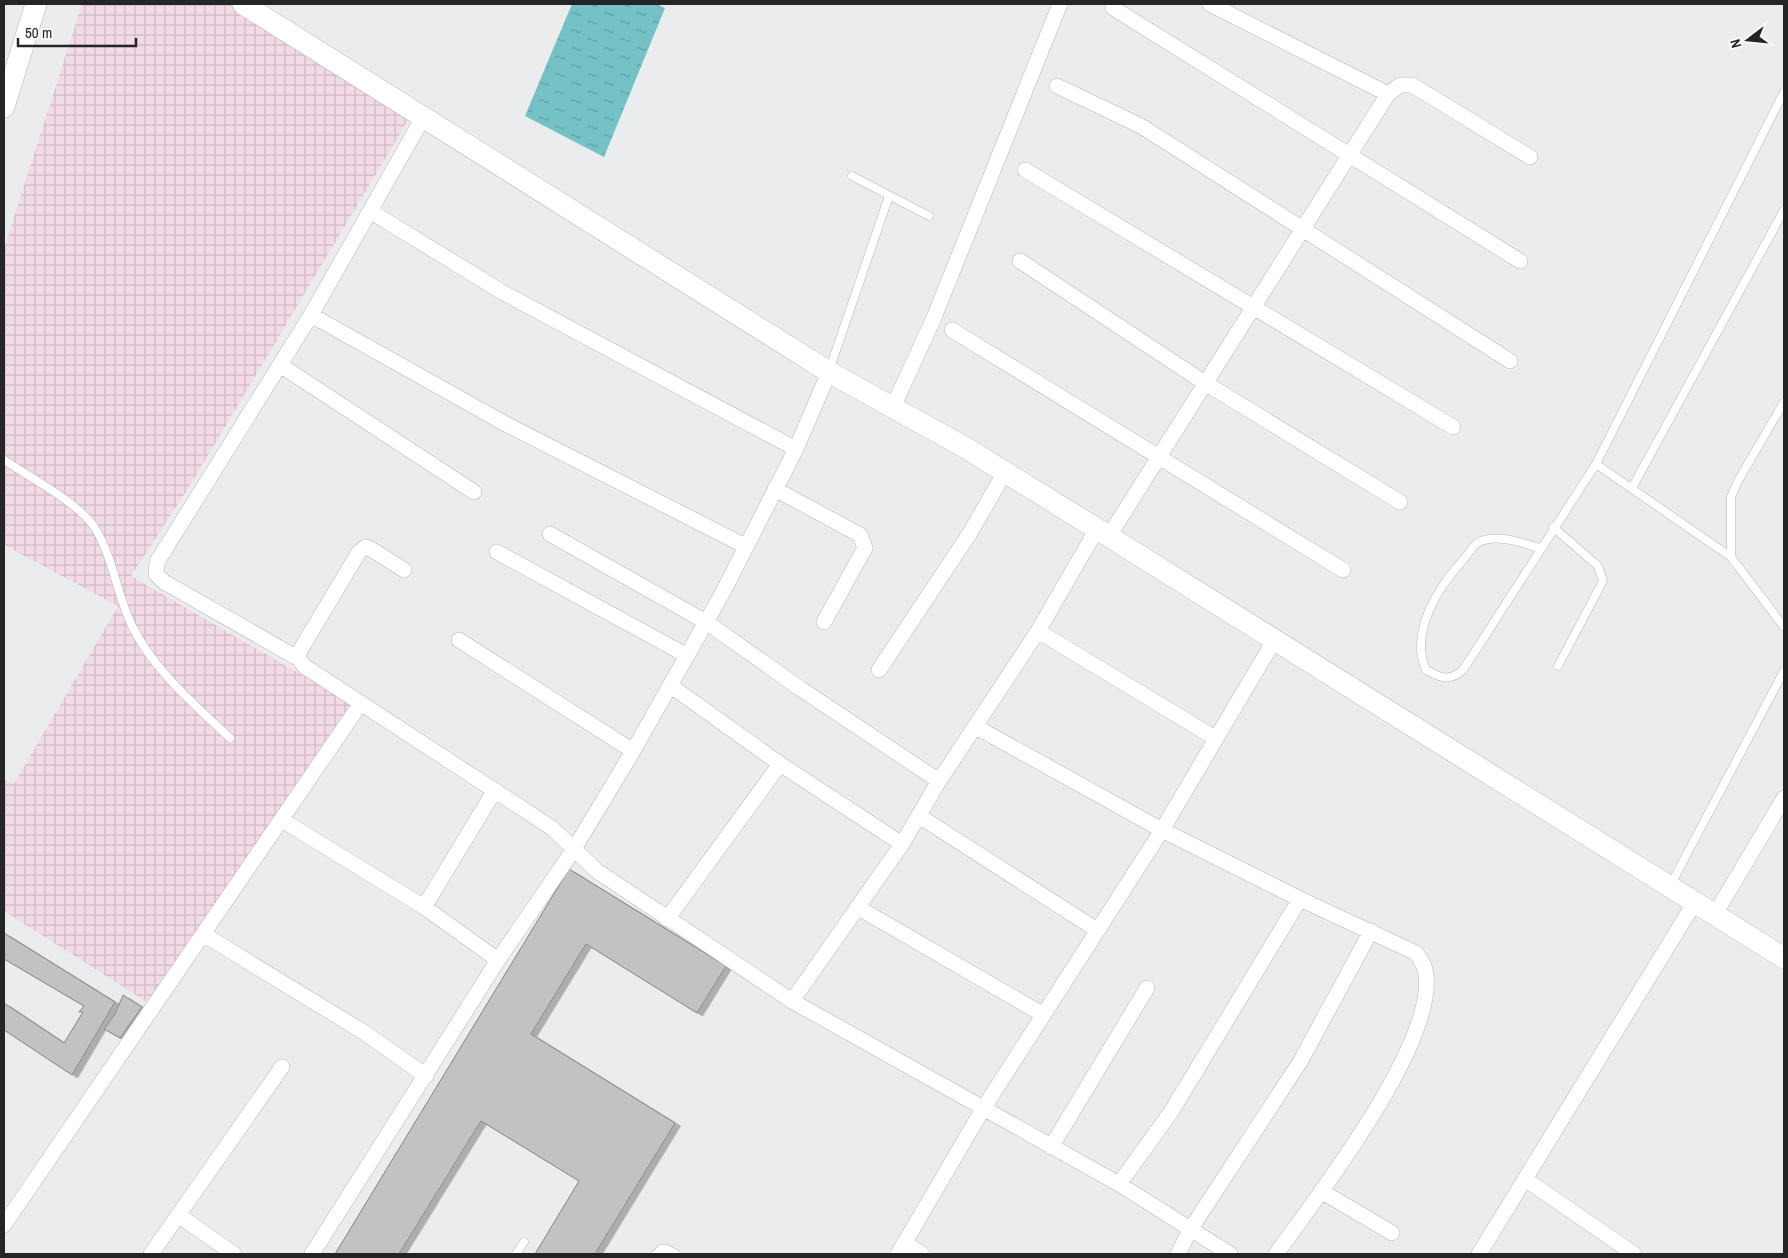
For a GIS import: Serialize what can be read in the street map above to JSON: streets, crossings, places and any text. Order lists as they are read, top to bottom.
{
  "scale_bar": "50 m",
  "north": "left"
}
